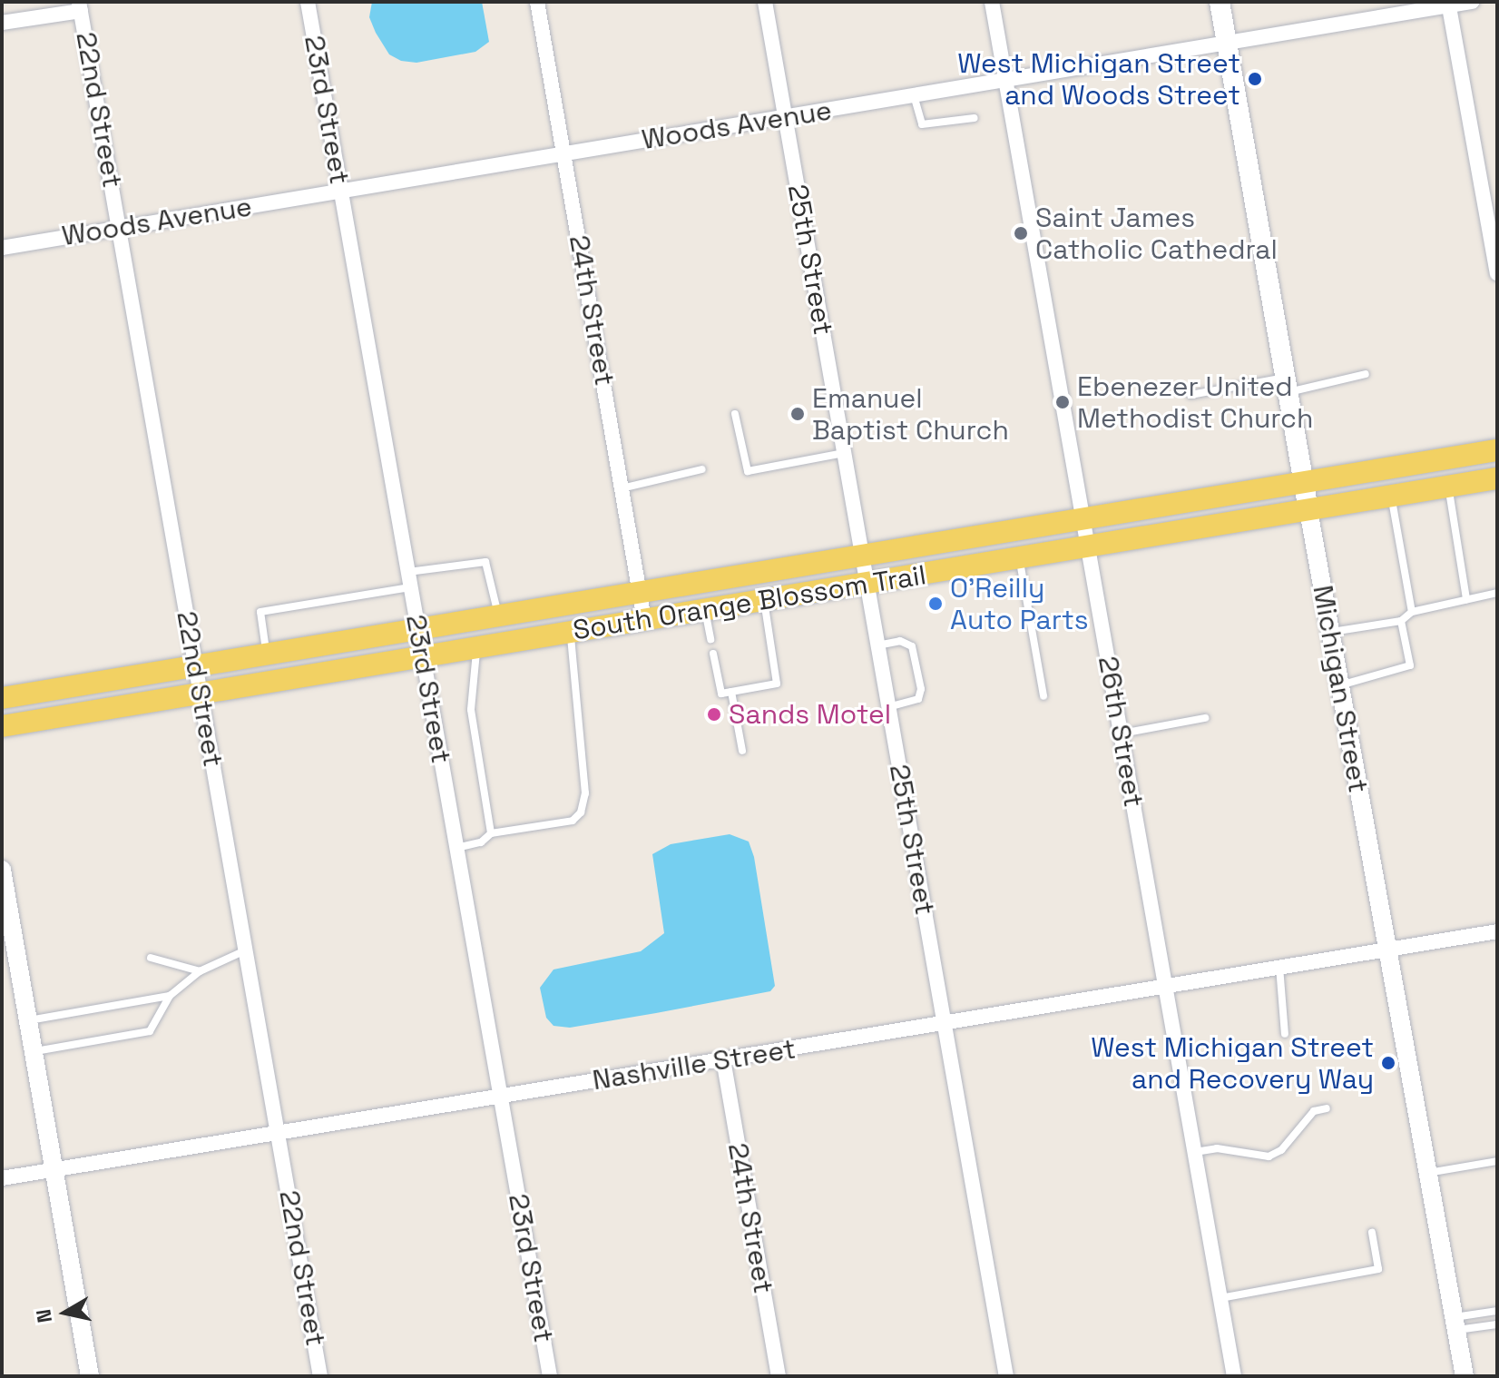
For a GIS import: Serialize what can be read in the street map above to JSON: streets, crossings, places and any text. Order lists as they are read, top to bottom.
{
  "streets": {
    "main road": ["South Orange Blossom Trail", "Michigan Street"],
    "street": [
      "22nd Street",
      "23rd Street",
      "Woods Avenue",
      "25th Street",
      "24th Street",
      "26th Street",
      "Nashville Street"
    ]
  },
  "crossings": [
    ["22nd Street", "Woods Avenue"],
    ["22nd Street", "South Orange Blossom Trail"],
    ["22nd Street", "Nashville Street"],
    ["23rd Street", "Woods Avenue"],
    ["23rd Street", "South Orange Blossom Trail"],
    ["23rd Street", "Nashville Street"],
    ["Woods Avenue", "25th Street"],
    ["Woods Avenue", "24th Street"],
    ["Woods Avenue", "Michigan Street"],
    ["Woods Avenue", "26th Street"],
    ["25th Street", "South Orange Blossom Trail"],
    ["25th Street", "Nashville Street"],
    ["24th Street", "South Orange Blossom Trail"],
    ["24th Street", "Nashville Street"],
    ["South Orange Blossom Trail", "Michigan Street"],
    ["South Orange Blossom Trail", "26th Street"],
    ["Michigan Street", "Nashville Street"],
    ["26th Street", "Nashville Street"]
  ],
  "places": [
    "West Michigan Street and Woods Street",
    "Saint James Catholic Cathedral",
    "Ebenezer United Methodist Church",
    "Emanuel Baptist Church",
    "O'Reilly Auto Parts",
    "Sands Motel",
    "West Michigan Street and Recovery Way"
  ],
  "north": "left"
}
